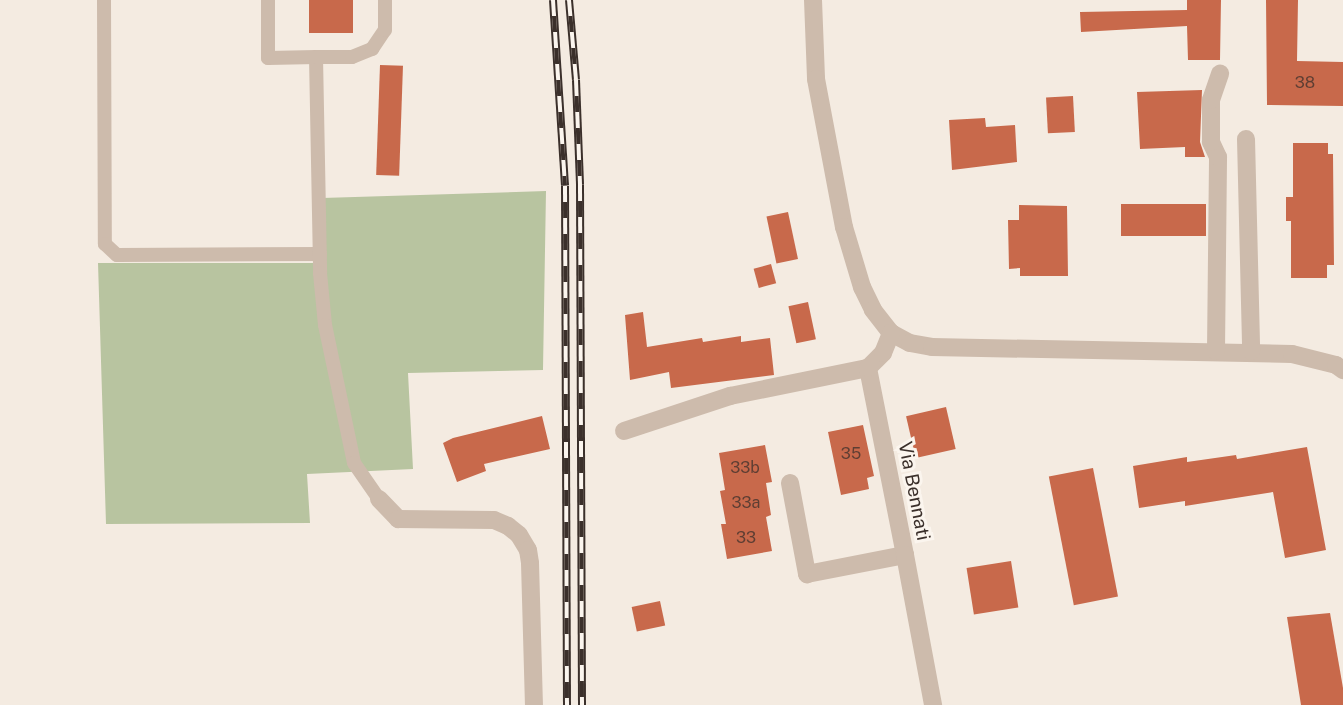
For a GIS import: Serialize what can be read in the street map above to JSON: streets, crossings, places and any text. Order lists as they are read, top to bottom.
{
  "streets": {
    "street": ["Via Bennati"]
  },
  "house_numbers": [
    "38",
    "35",
    "33b",
    "33a",
    "33"
  ]
}
